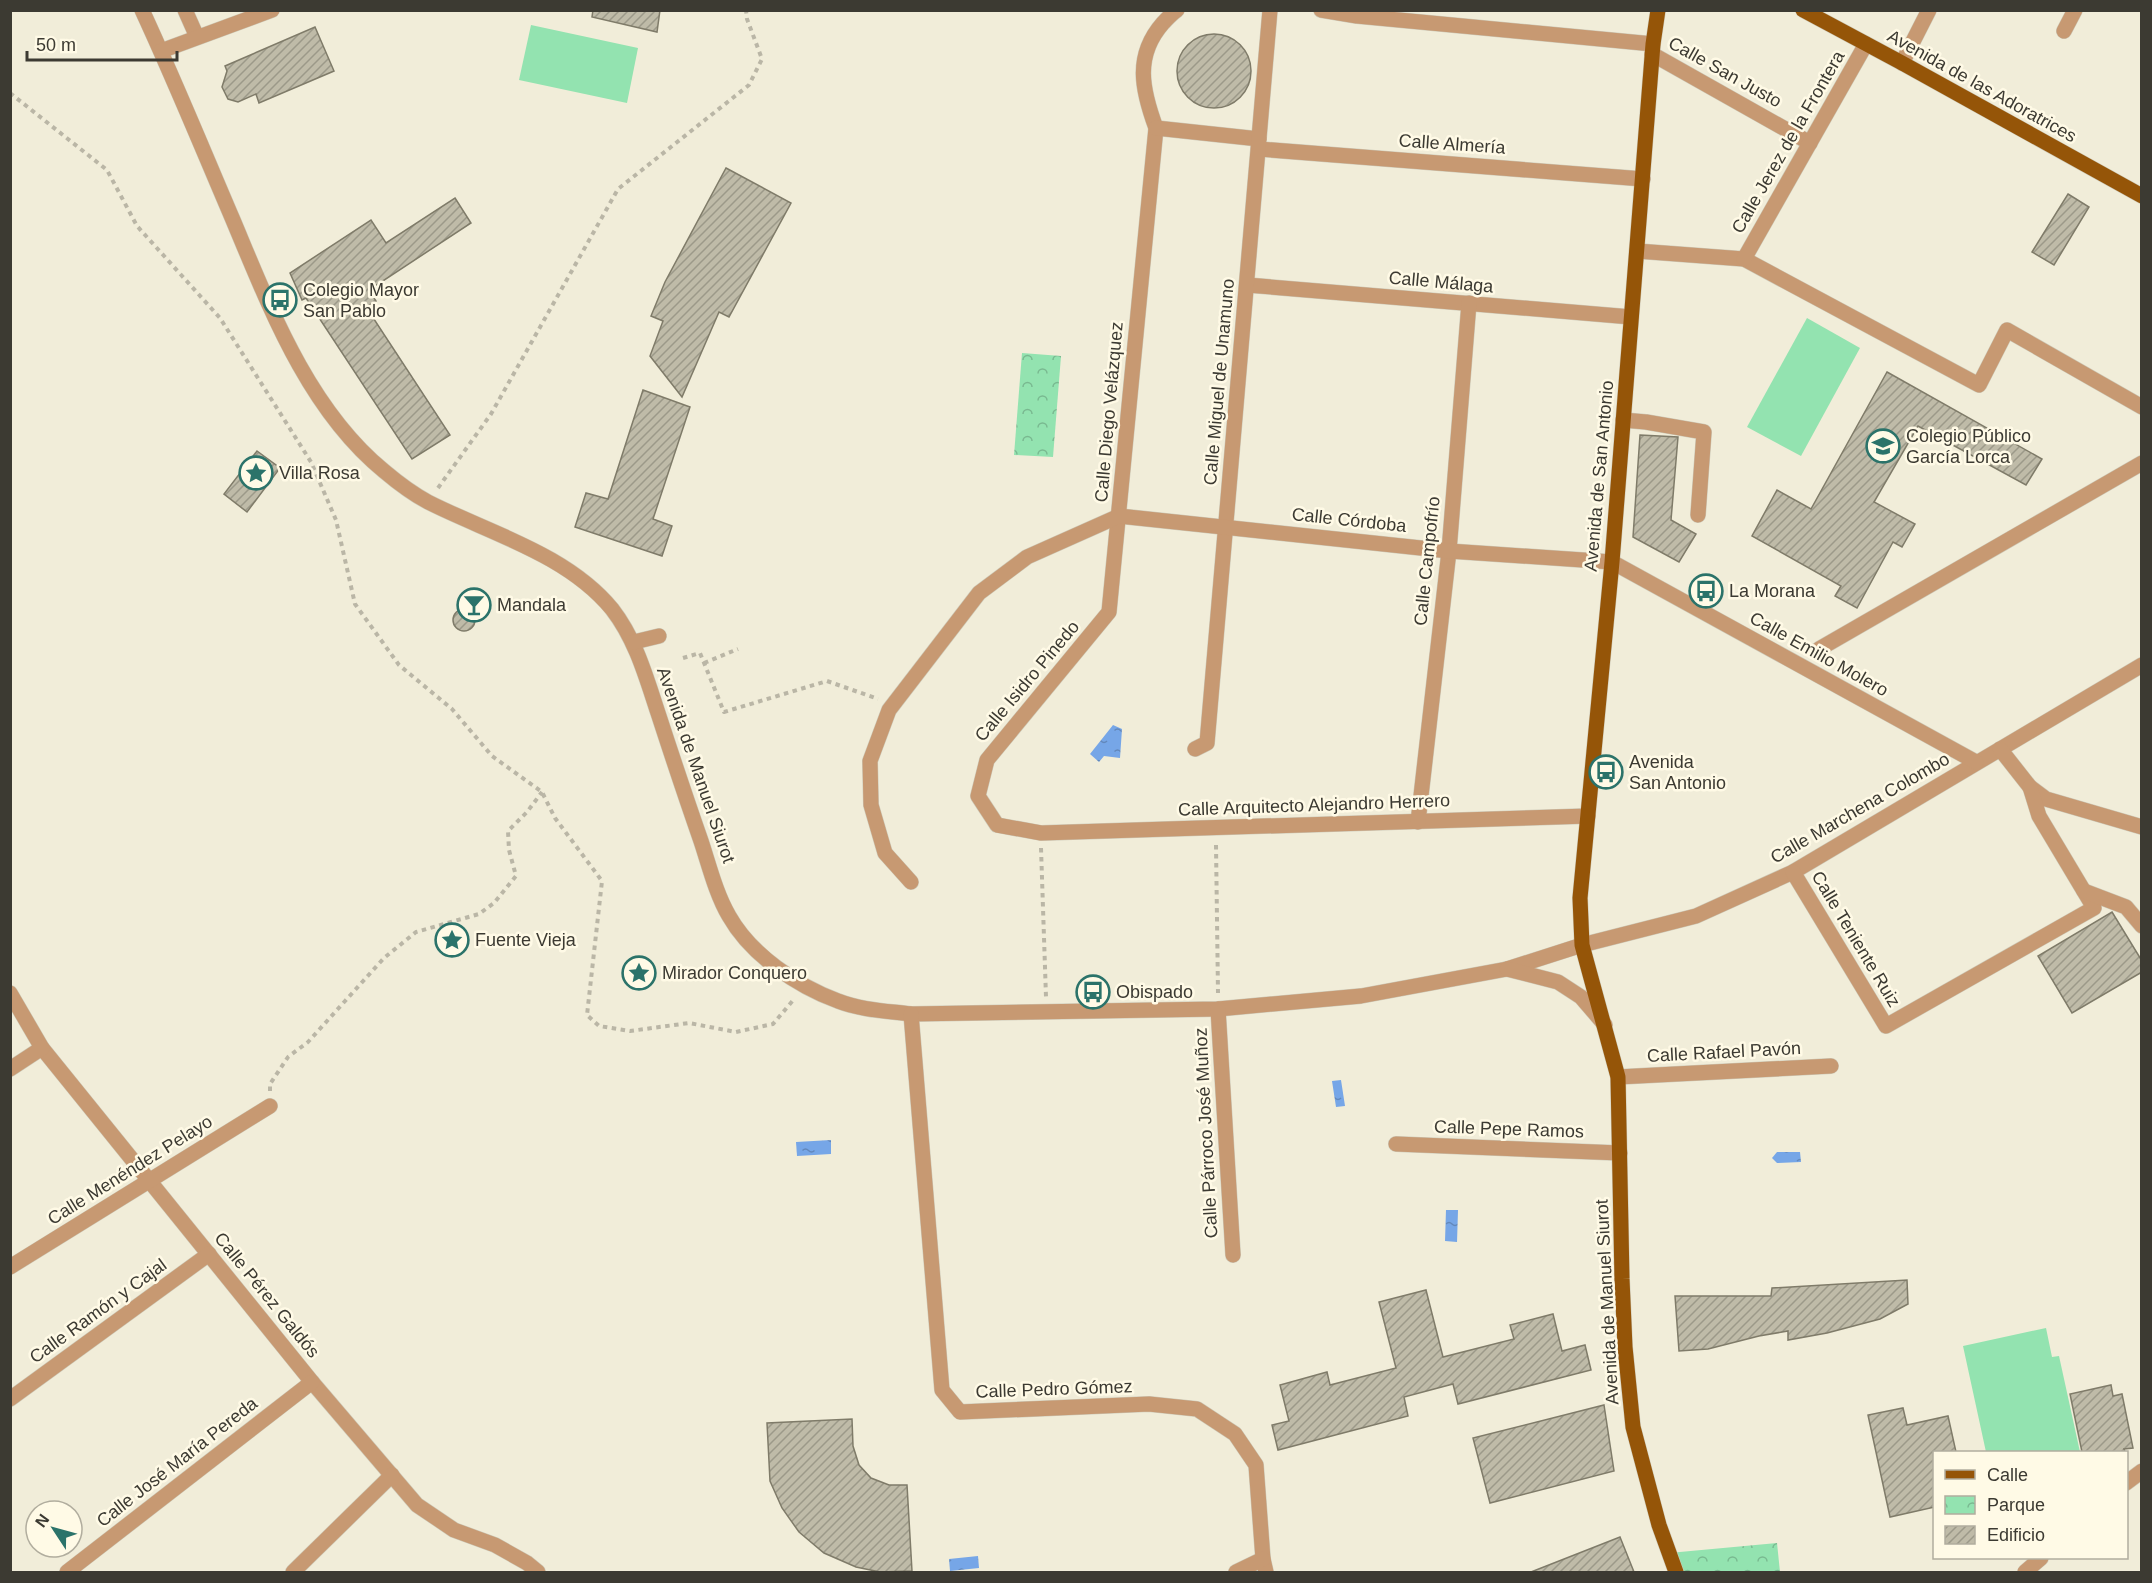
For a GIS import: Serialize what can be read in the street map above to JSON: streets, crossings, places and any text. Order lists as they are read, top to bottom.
{
  "streets": {
    "main road": ["Avenida de las Adoratrices", "Avenida de San Antonio", "Avenida de Manuel Siurot"],
    "street": [
      "Calle San Justo",
      "Calle Jerez de la Frontera",
      "Calle Almería",
      "Calle Málaga",
      "Calle Miguel de Unamuno",
      "Calle Diego Velázquez",
      "Calle Córdoba",
      "Calle Campofrío",
      "Calle Emilio Molero",
      "Calle Isidro Pinedo",
      "Calle Arquitecto Alejandro Herrero",
      "Calle Marchena Colombo",
      "Calle Teniente Ruiz",
      "Calle Rafael Pavón",
      "Calle Pepe Ramos",
      "Calle Párroco José Muñoz",
      "Calle Menéndez Pelayo",
      "Calle Pérez Galdós",
      "Calle Ramón y Cajal",
      "Calle Pedro Gómez",
      "Calle José María Pereda"
    ]
  },
  "crossings": [
    ["Calle San Justo", "Calle Jerez de la Frontera"],
    ["Calle San Justo", "Avenida de San Antonio"],
    ["Avenida de las Adoratrices", "Calle Jerez de la Frontera"],
    ["Calle Almería", "Calle Miguel de Unamuno"],
    ["Calle Almería", "Calle Diego Velázquez"],
    ["Calle Almería", "Avenida de San Antonio"],
    ["Calle Málaga", "Calle Miguel de Unamuno"],
    ["Calle Málaga", "Avenida de San Antonio"],
    ["Calle Málaga", "Calle Campofrío"],
    ["Calle Miguel de Unamuno", "Calle Córdoba"],
    ["Calle Diego Velázquez", "Calle Córdoba"],
    ["Calle Diego Velázquez", "Calle Isidro Pinedo"],
    ["Avenida de San Antonio", "Calle Córdoba"],
    ["Avenida de San Antonio", "Calle Emilio Molero"],
    ["Avenida de San Antonio", "Avenida de Manuel Siurot"],
    ["Avenida de San Antonio", "Calle Arquitecto Alejandro Herrero"],
    ["Avenida de San Antonio", "Calle Marchena Colombo"],
    ["Calle Córdoba", "Calle Campofrío"],
    ["Calle Córdoba", "Calle Emilio Molero"],
    ["Calle Córdoba", "Calle Isidro Pinedo"],
    ["Calle Campofrío", "Calle Arquitecto Alejandro Herrero"],
    ["Calle Emilio Molero", "Calle Marchena Colombo"],
    ["Calle Isidro Pinedo", "Calle Arquitecto Alejandro Herrero"],
    ["Avenida de Manuel Siurot", "Calle Marchena Colombo"],
    ["Avenida de Manuel Siurot", "Calle Rafael Pavón"],
    ["Avenida de Manuel Siurot", "Calle Pepe Ramos"],
    ["Avenida de Manuel Siurot", "Calle Párroco José Muñoz"],
    ["Avenida de Manuel Siurot", "Calle Pedro Gómez"],
    ["Calle Marchena Colombo", "Calle Teniente Ruiz"],
    ["Calle Menéndez Pelayo", "Calle Pérez Galdós"],
    ["Calle Pérez Galdós", "Calle Ramón y Cajal"],
    ["Calle Pérez Galdós", "Calle José María Pereda"]
  ],
  "places": {
    "bus stop": [
      "Colegio Mayor San Pablo",
      "La Morana",
      "Avenida San Antonio",
      "Obispado"
    ],
    "school or university": ["Colegio Público García Lorca"],
    "place": ["Villa Rosa", "Fuente Vieja", "Mirador Conquero"],
    "bar": ["Mandala"]
  },
  "legend": ["Calle", "Parque", "Edificio"],
  "scale_bar": "50 m",
  "north": "top left"
}
